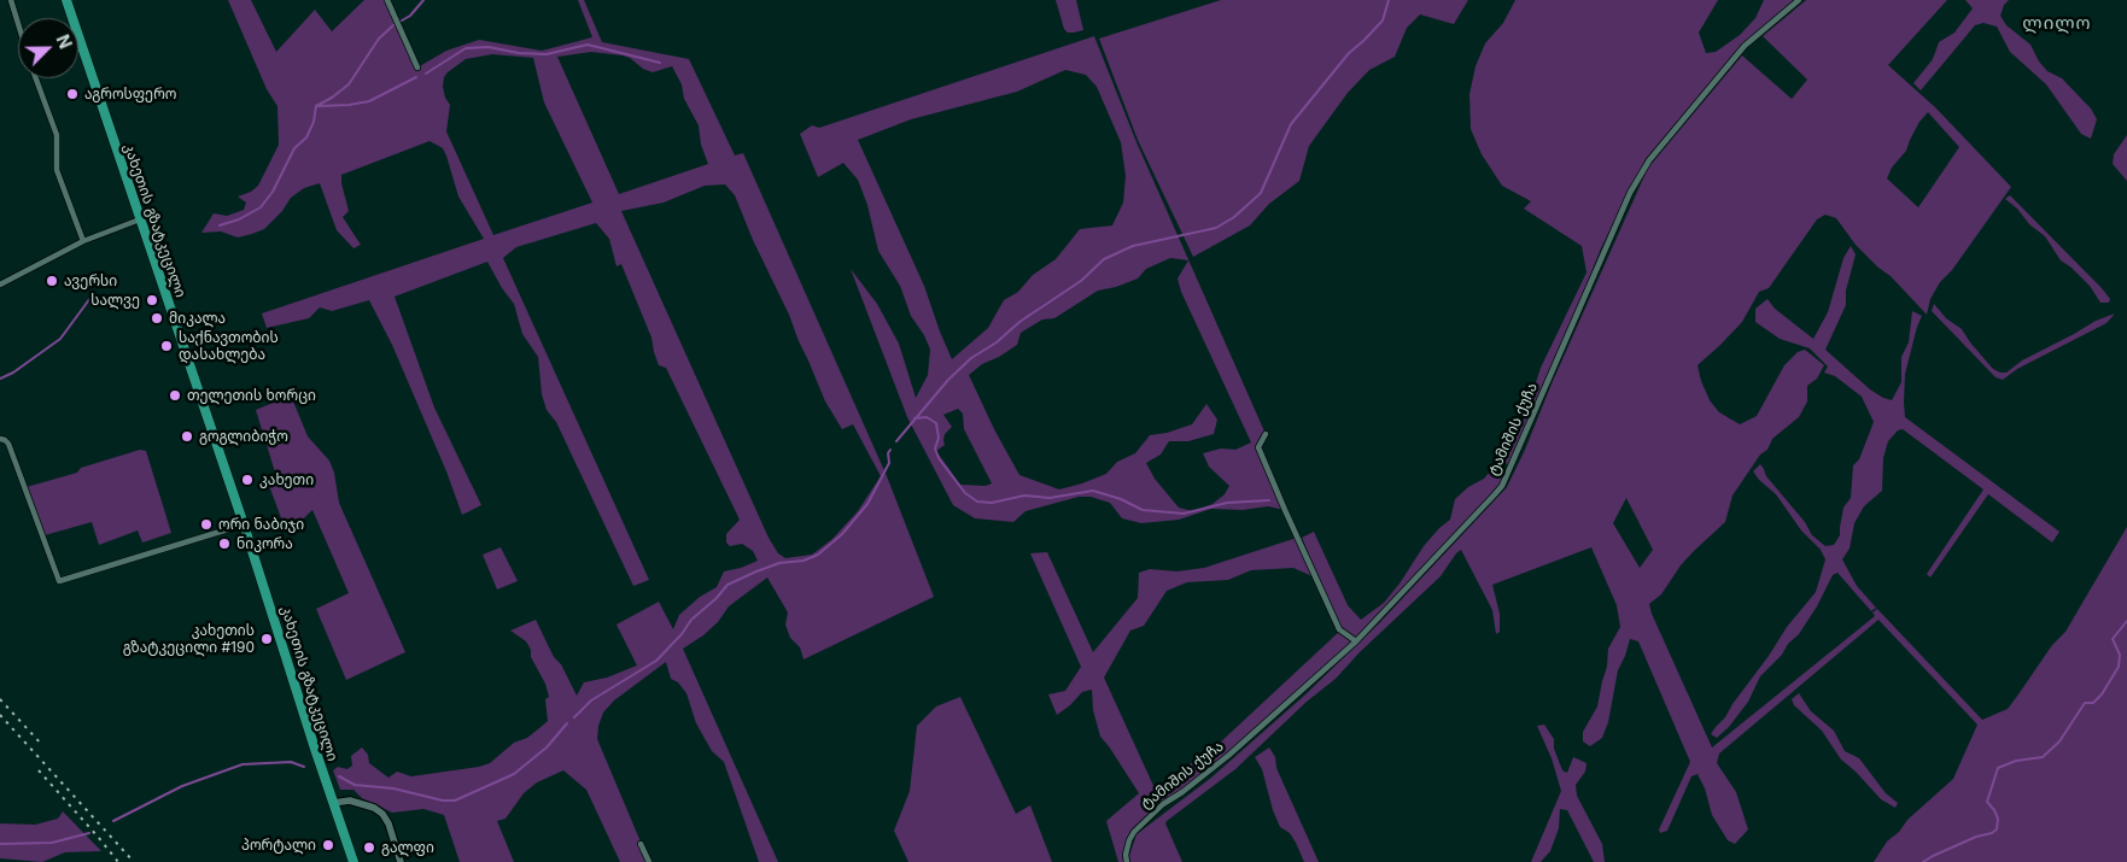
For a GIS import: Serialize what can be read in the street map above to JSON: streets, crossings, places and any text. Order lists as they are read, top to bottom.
{
  "streets": {
    "highway": ["კახეთის გზატკეცილი"],
    "street": ["ტამიშის ქუჩა"]
  },
  "districts": ["ლილო"],
  "places": [
    "აგროსფერო",
    "ავერსი",
    "სალვე",
    "მიკალა",
    "საქნავთობის დასახლება",
    "თელეთის ხორცი",
    "გოგლიბიჭო",
    "კახეთი",
    "ორი ნაბიჯი",
    "ნიკორა",
    "კახეთის გზატკეცილი #190",
    "პორტალი",
    "გალფი"
  ],
  "north": "top right"
}
